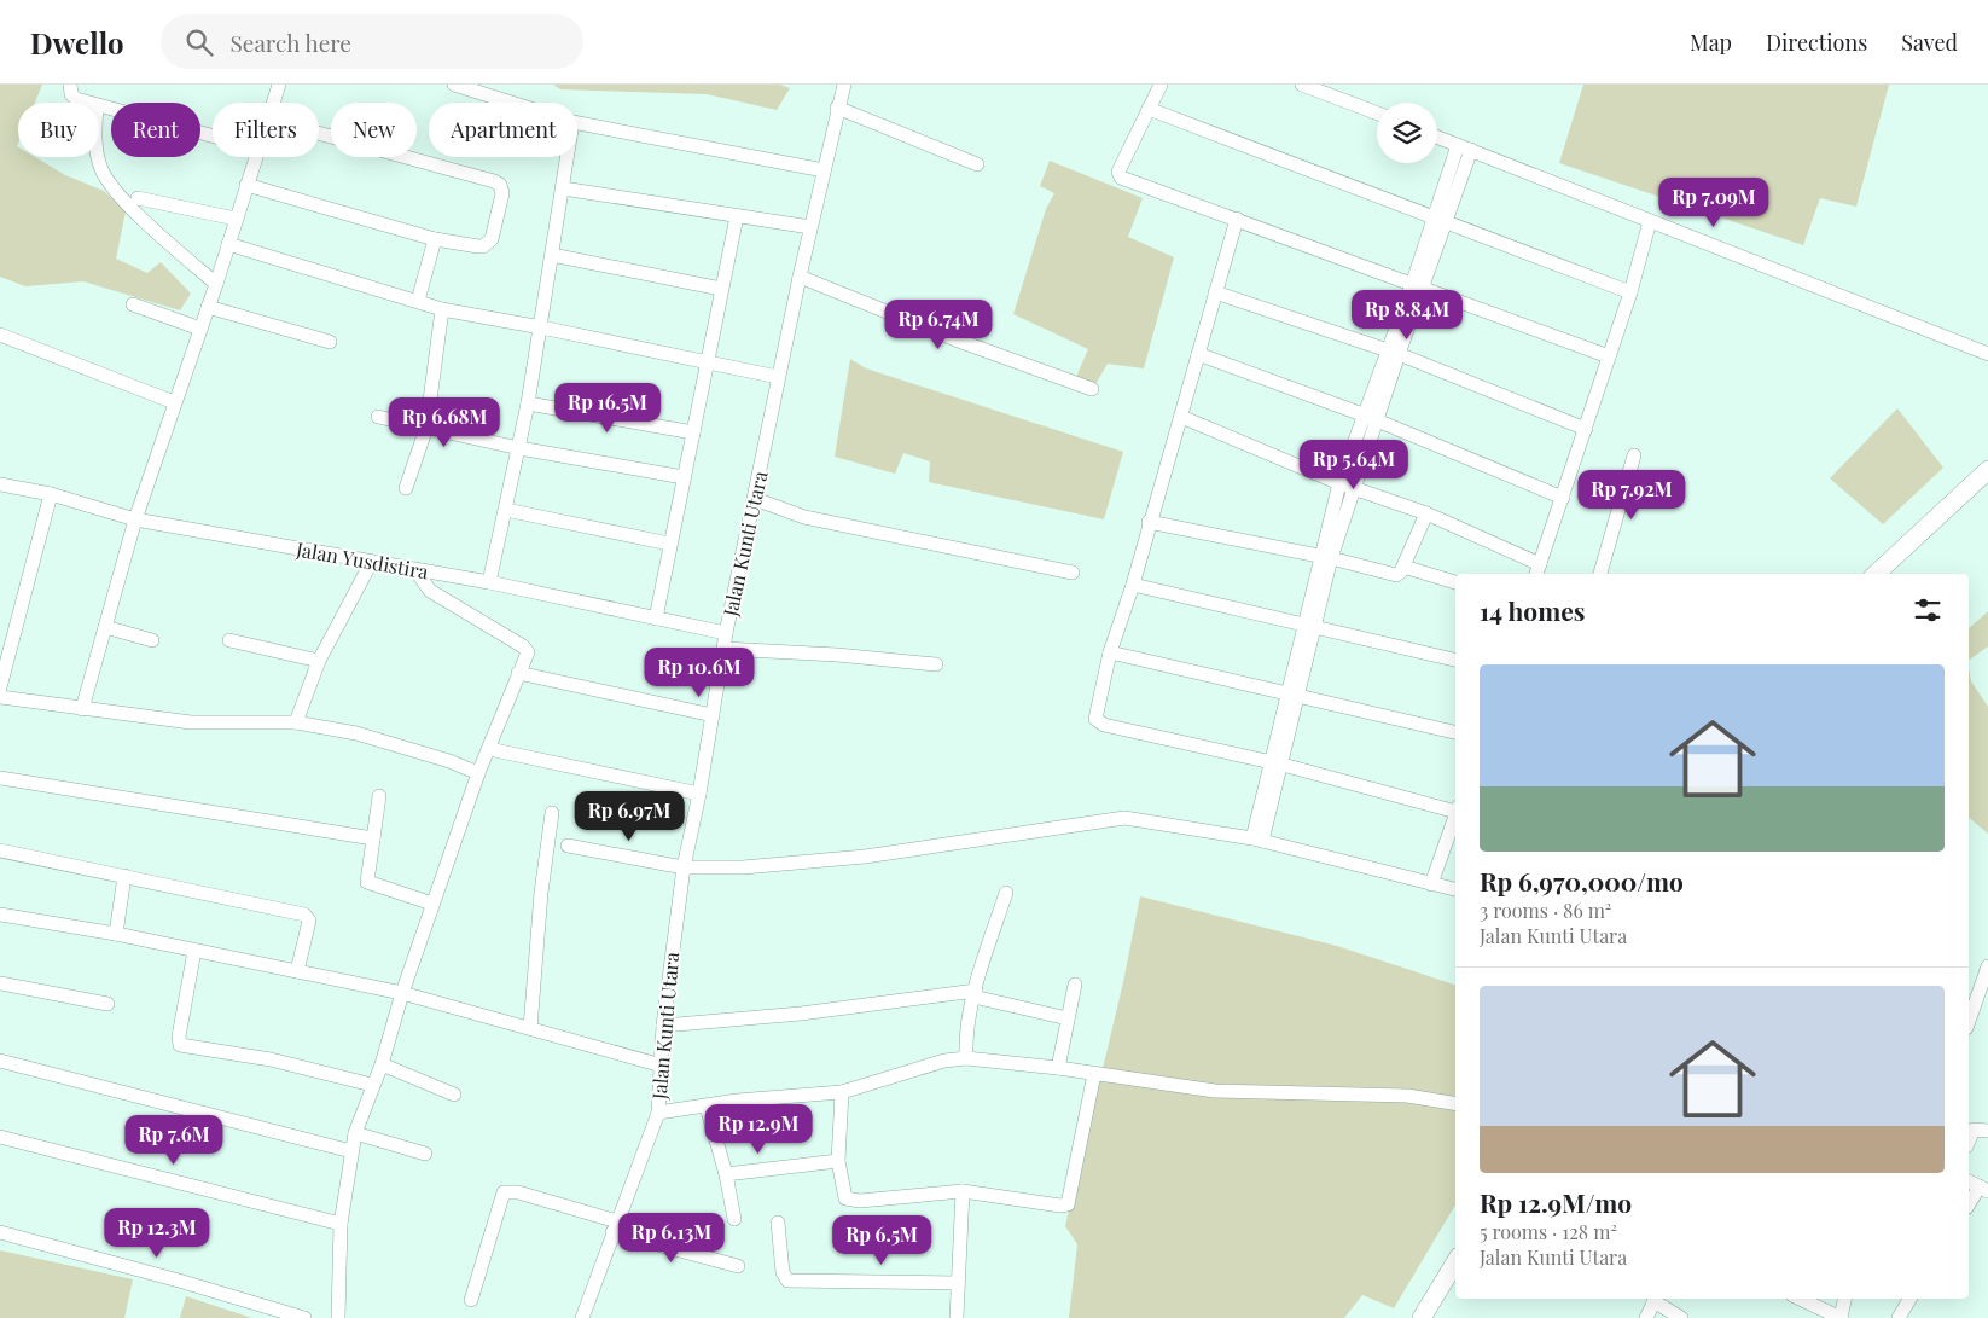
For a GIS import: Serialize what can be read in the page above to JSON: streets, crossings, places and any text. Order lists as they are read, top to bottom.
{
  "streets": {
    "street": ["Jalan Kunti Utara", "Jalan Yusdistira"]
  },
  "crossings": [
    ["Jalan Kunti Utara", "Jalan Yusdistira"]
  ],
  "page": {
    "header": "Dwello",
    "search": "Search here",
    "nav": ["Map", "Directions", "Saved"],
    "chip": [
      "Buy",
      "Rent",
      "Filters",
      "New",
      "Apartment"
    ],
    "price": [
      "Rp 7.09M",
      "Rp 8.84M",
      "Rp 6.74M",
      "Rp 16.5M",
      "Rp 6.68M",
      "Rp 5.64M",
      "Rp 7.92M",
      "Rp 10.6M",
      "Rp 6.97M",
      "Rp 12.9M",
      "Rp 7.6M",
      "Rp 12.3M",
      "Rp 6.13M",
      "Rp 6.5M"
    ],
    "heading": "14 homes",
    "list": [
      {
        "name": "Rp 6,970,000/mo",
        "note": "3 rooms · 86 m² · Jalan Kunti Utara"
      },
      {
        "name": "Rp 12.9M/mo",
        "note": "5 rooms · 128 m² · Jalan Kunti Utara"
      }
    ]
  }
}
